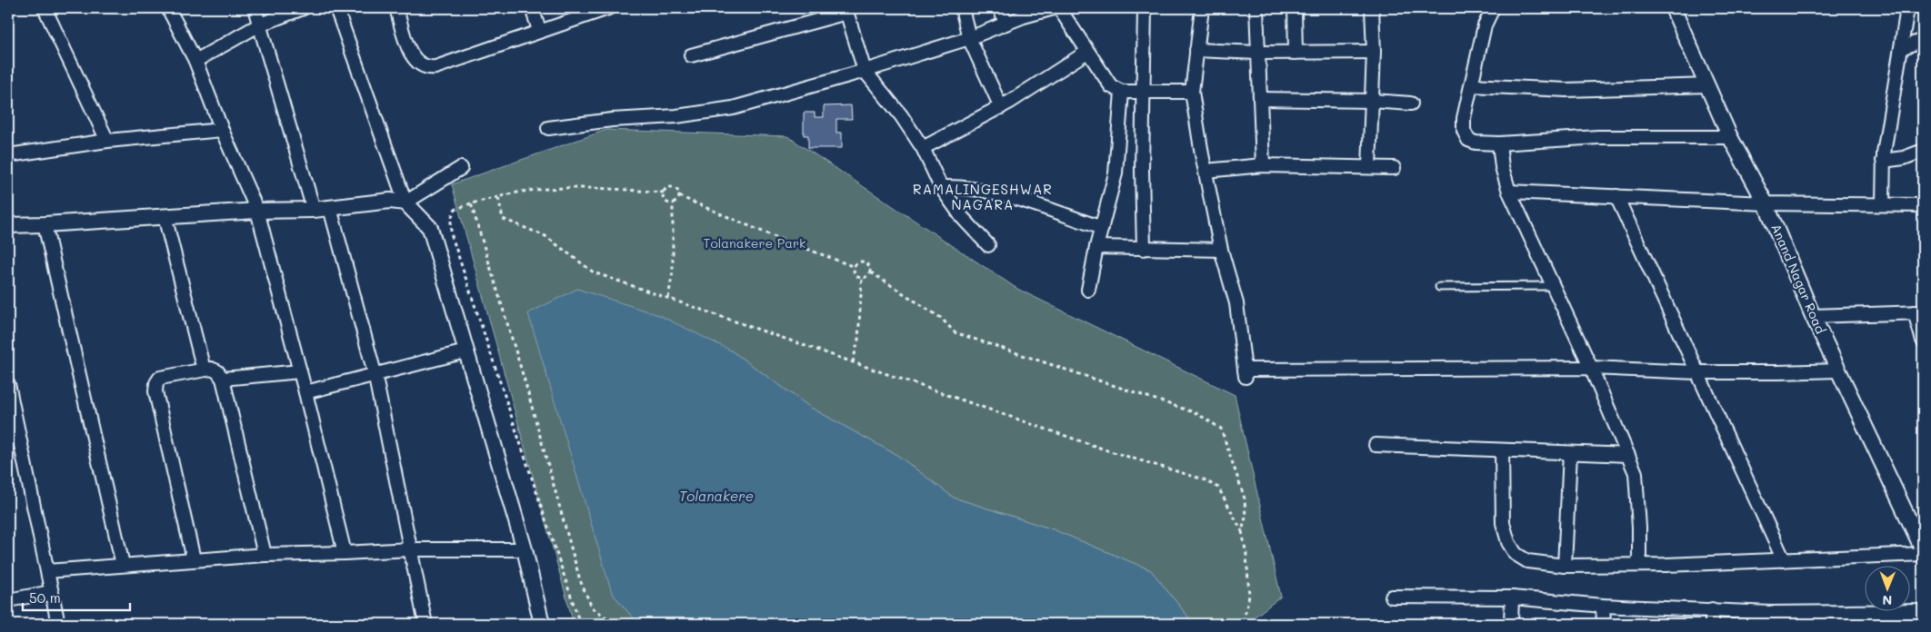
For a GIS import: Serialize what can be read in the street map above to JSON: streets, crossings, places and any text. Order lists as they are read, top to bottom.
{
  "streets": {
    "street": ["Anand Nagar Road"]
  },
  "districts": ["RAMALINGESHWAR NAGARA"],
  "water": ["Tolanakere"],
  "parks": ["Tolanakere Park"],
  "scale_bar": "50 m",
  "north": "bottom"
}
